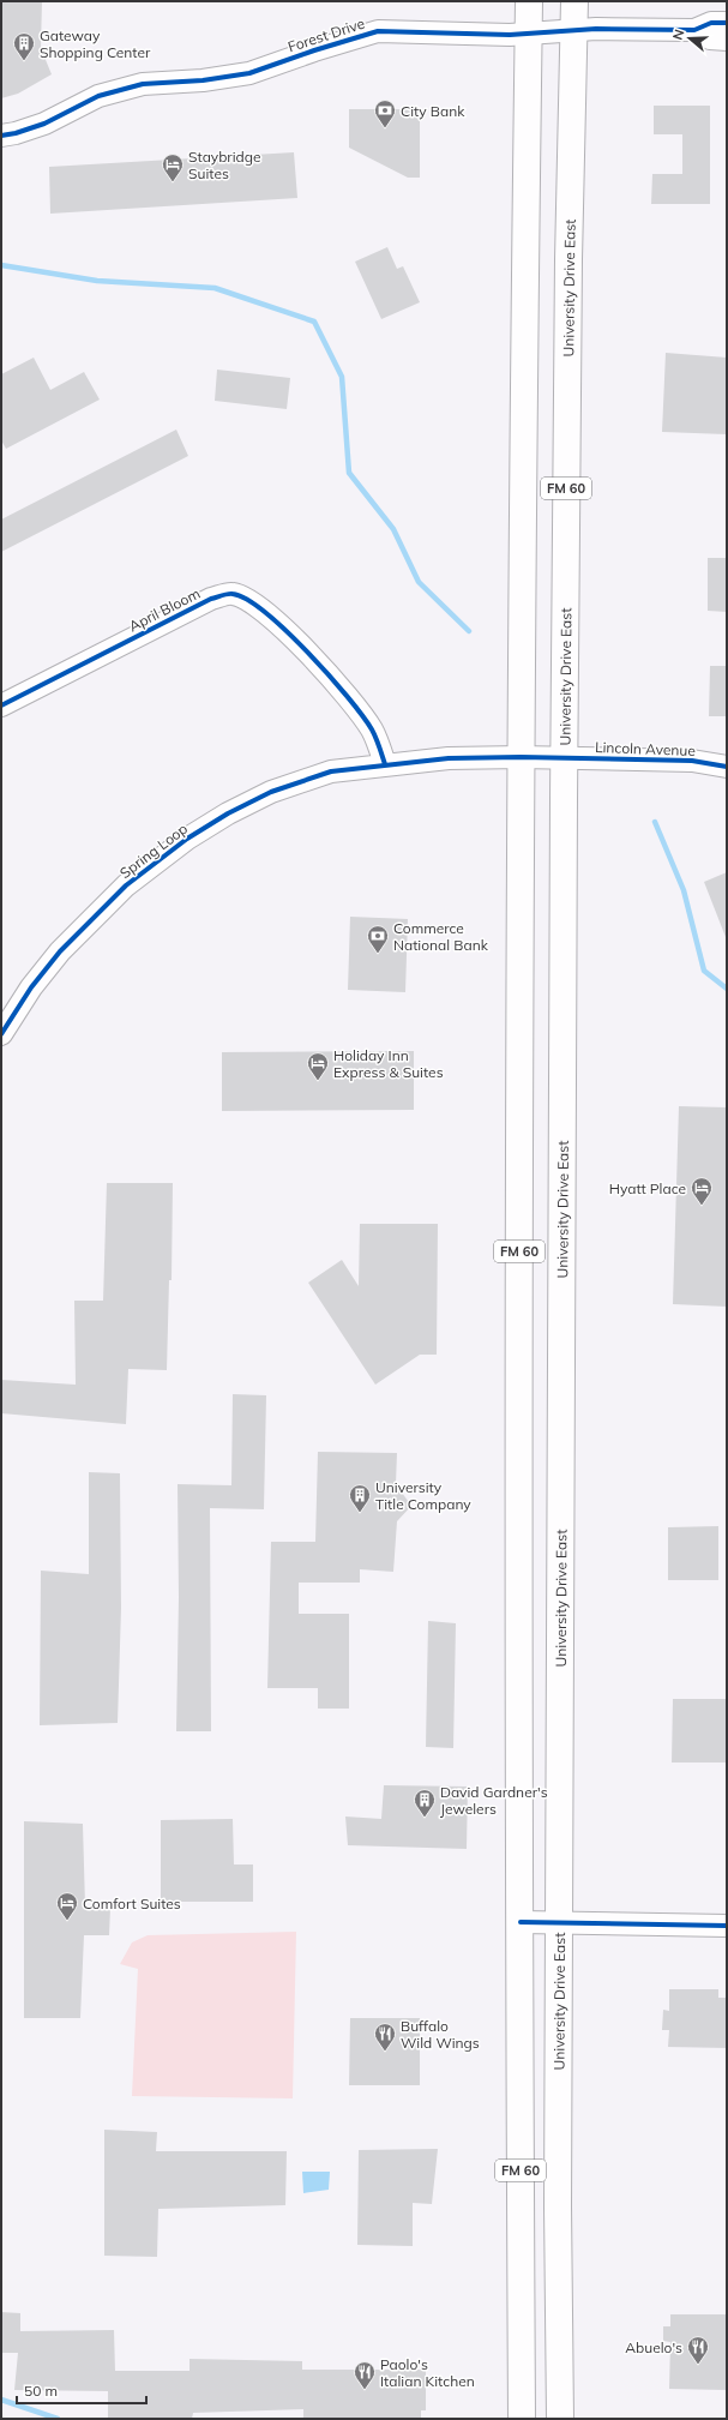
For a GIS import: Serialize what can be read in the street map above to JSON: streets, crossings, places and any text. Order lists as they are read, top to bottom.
{
  "streets": {
    "main road": ["University Drive East", "FM 60"],
    "street": [
      "Forest Drive",
      "April Bloom",
      "Lincoln Avenue",
      "Spring Loop"
    ]
  },
  "crossings": [
    ["Forest Drive", "University Drive East"],
    ["Forest Drive", "FM 60"],
    ["University Drive East", "Lincoln Avenue"],
    ["FM 60", "Lincoln Avenue"],
    ["FM 60", "Spring Loop"],
    ["April Bloom", "Spring Loop"],
    ["Lincoln Avenue", "Spring Loop"]
  ],
  "places": {
    "building": ["Gateway Shopping Center", "University Title Company", "David Gardner's Jewelers"],
    "bank": ["City Bank", "Commerce National Bank"],
    "hotel": [
      "Staybridge Suites",
      "Holiday Inn Express & Suites",
      "Hyatt Place",
      "Comfort Suites"
    ],
    "restaurant": ["Buffalo Wild Wings", "Abuelo's", "Paolo's Italian Kitchen"]
  },
  "scale_bar": "50 m",
  "north": "left"
}
